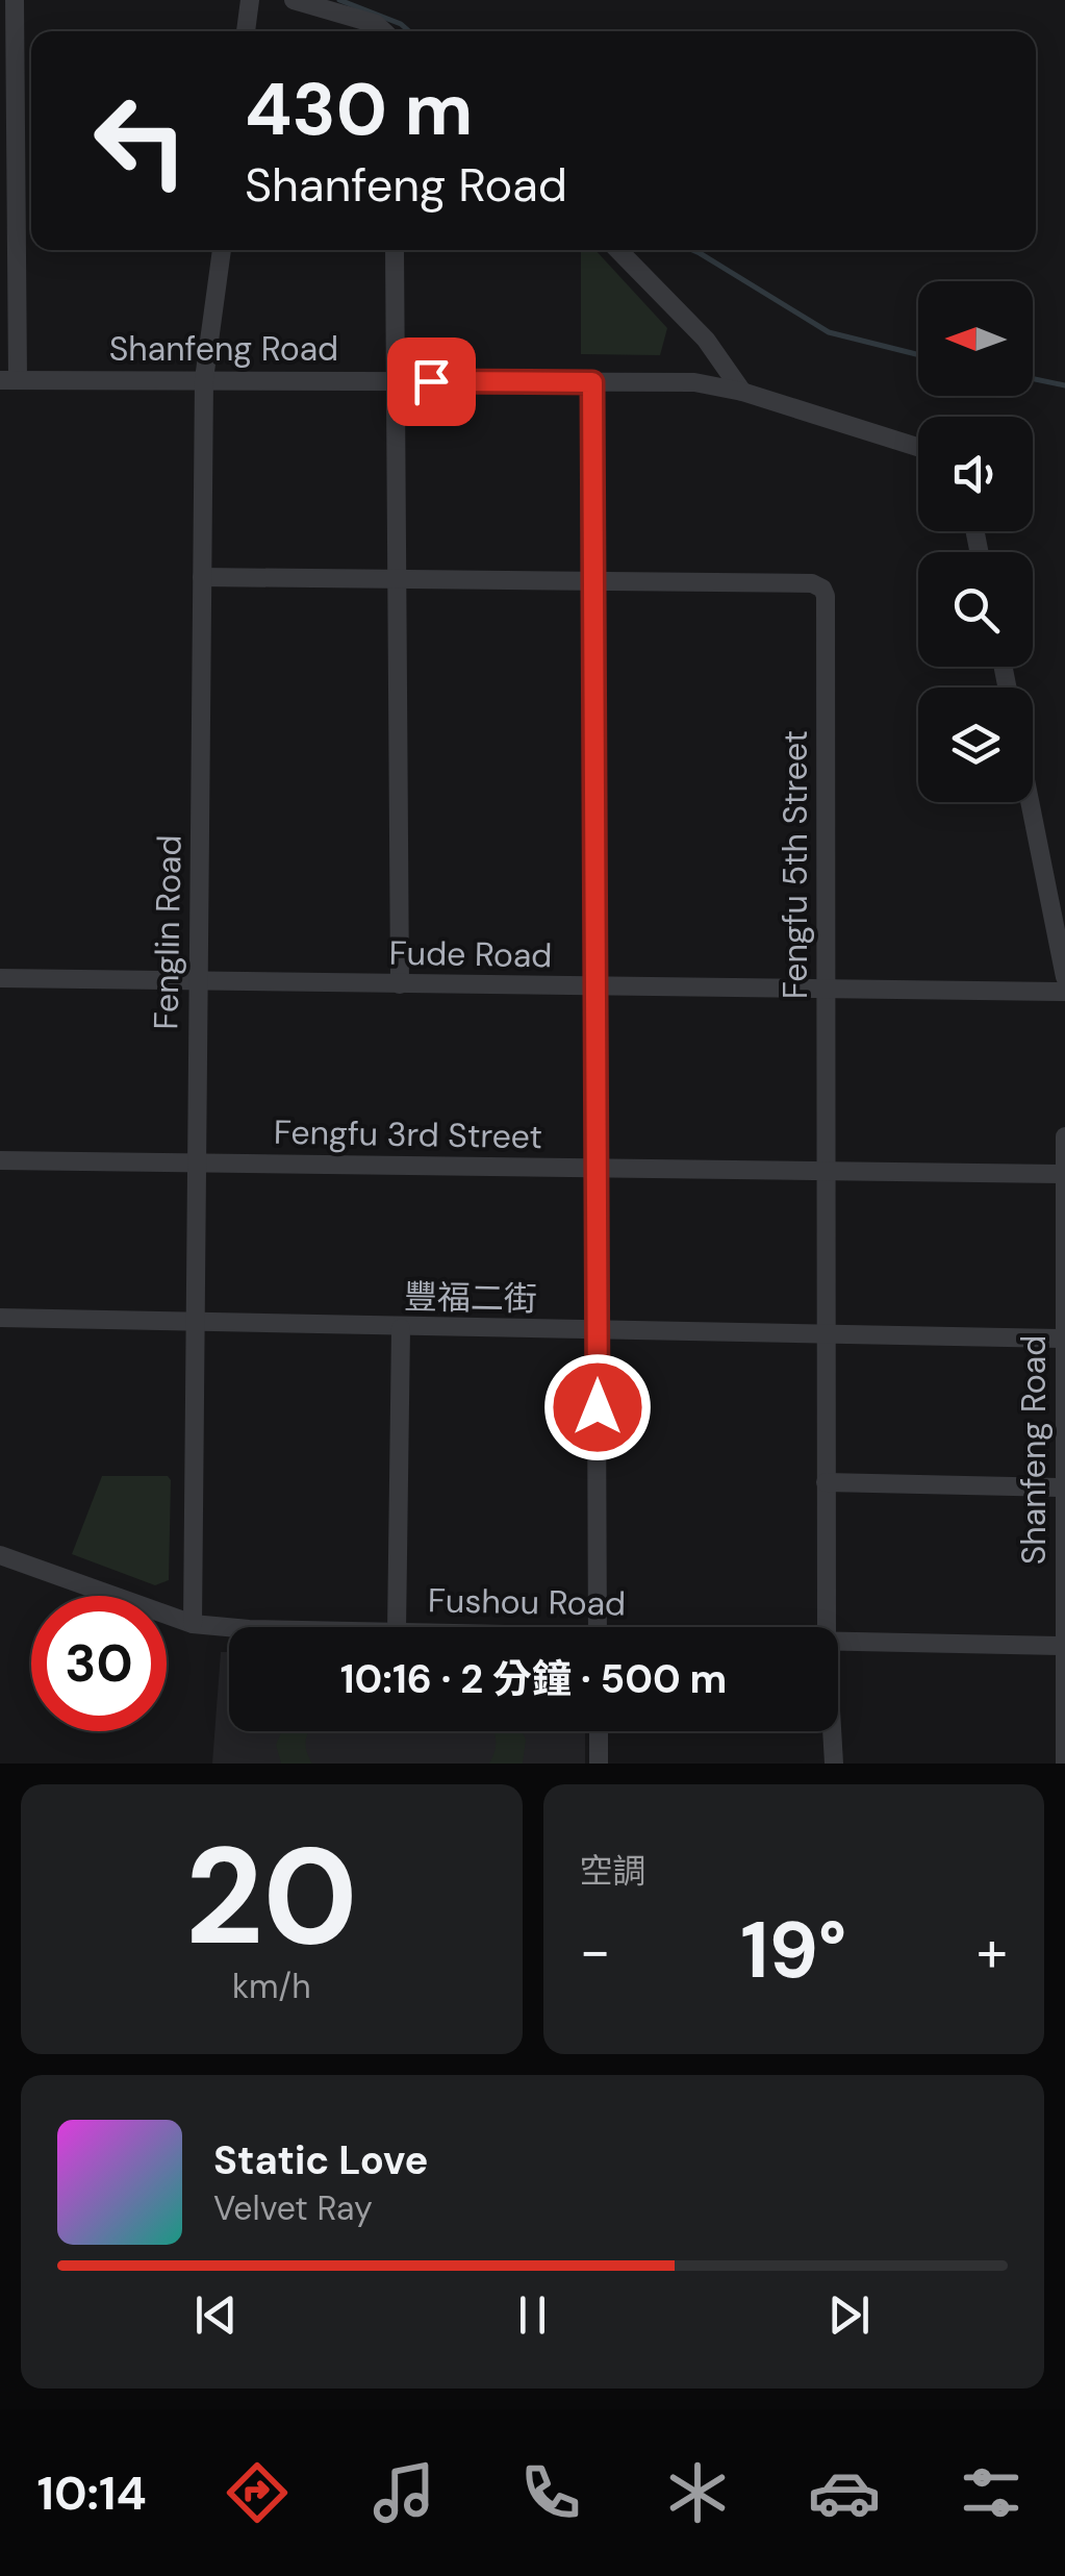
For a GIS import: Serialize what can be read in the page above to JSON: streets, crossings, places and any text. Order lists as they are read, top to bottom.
{
  "streets": {
    "street": [
      "Shanfeng Road",
      "Fengfu 5th Street",
      "Fenglin Road",
      "Fude Road",
      "Fengfu 3rd Street",
      "豐福二街",
      "Fushou Road"
    ]
  },
  "crossings": [
    ["Shanfeng Road", "Fenglin Road"],
    ["Shanfeng Road", "Fengfu 3rd Street"],
    ["Shanfeng Road", "豐福二街"],
    ["Shanfeng Road", "Fushou Road"],
    ["Fengfu 5th Street", "Fenglin Road"],
    ["Fengfu 5th Street", "Fude Road"],
    ["Fengfu 5th Street", "Fengfu 3rd Street"],
    ["Fengfu 5th Street", "豐福二街"],
    ["Fenglin Road", "Fude Road"],
    ["Fenglin Road", "Fengfu 3rd Street"],
    ["Fenglin Road", "豐福二街"],
    ["Fenglin Road", "Fushou Road"]
  ],
  "north": "left",
  "page": {
    "turn": ["430 m", "Shanfeng Road"],
    "limit": "30",
    "trip": "10:16 · 2 分鐘 · 500 m",
    "tile": [
      ["20", "km/h"],
      "空調"
    ],
    "heat": ["−", "19°", "+"],
    "song": ["Static Love", "Velvet Ray"],
    "tabs": "10:14"
  }
}
